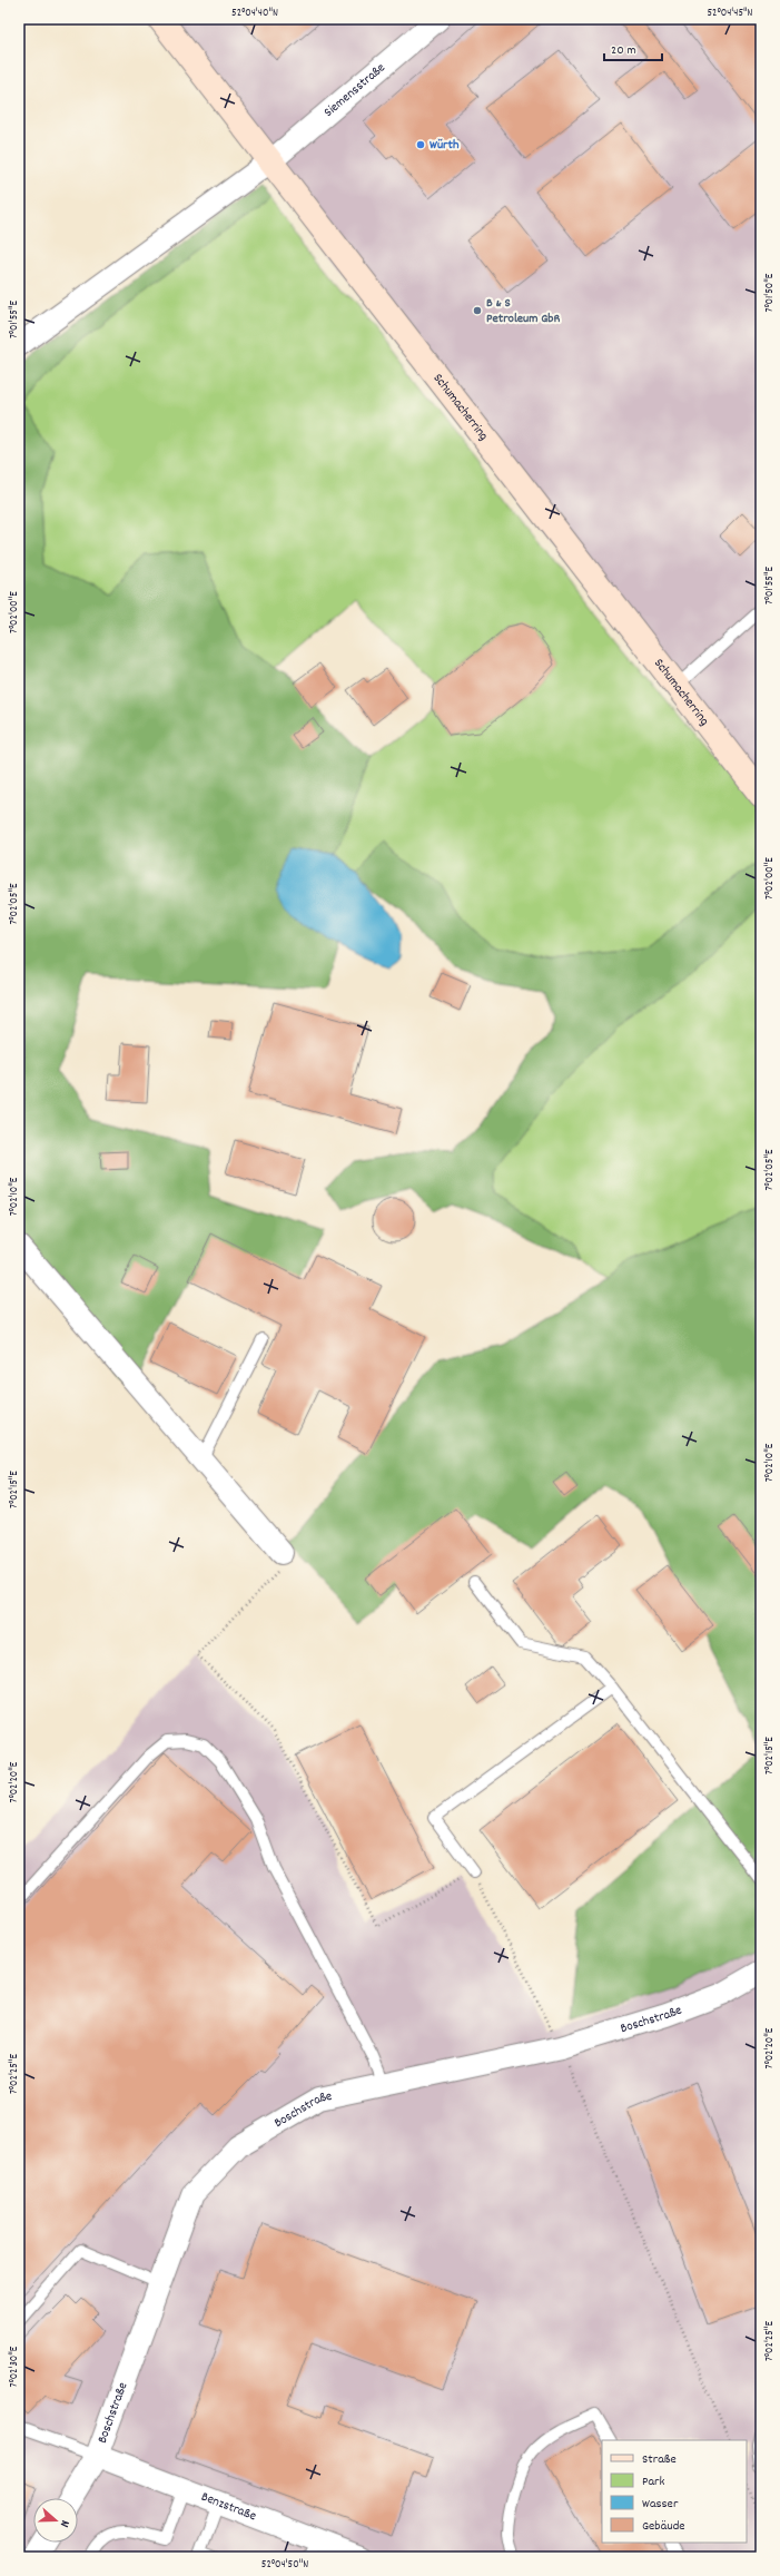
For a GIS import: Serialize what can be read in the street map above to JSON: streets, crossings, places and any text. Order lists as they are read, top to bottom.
{
  "streets": {
    "main road": ["Schumacherring"],
    "street": ["Siemensstraße", "Boschstraße", "Benzstraße"]
  },
  "crossings": [
    ["Siemensstraße", "Schumacherring"],
    ["Boschstraße", "Benzstraße"]
  ],
  "places": ["Würth", "B & S Petroleum GbR"],
  "legend": [
    "Straße",
    "Park",
    "Wasser",
    "Gebäude"
  ],
  "scale_bar": "20 m",
  "north": "right",
  "coordinates": [
    "52°04'40\"N",
    "52°04'45\"N",
    "7°01'50\"E",
    "7°01'55\"E",
    "7°02'00\"E",
    "7°02'05\"E",
    "7°02'10\"E",
    "7°02'15\"E",
    "7°02'20\"E",
    "7°02'25\"E",
    "7°02'30\"E",
    "52°04'50\"N"
  ]
}
